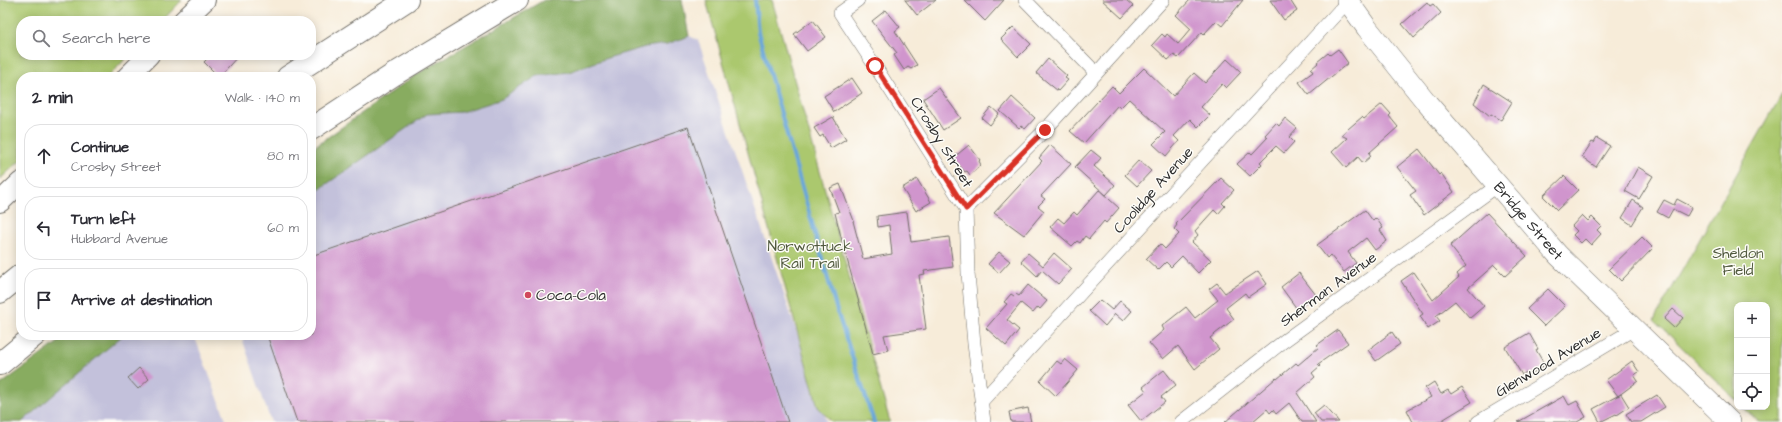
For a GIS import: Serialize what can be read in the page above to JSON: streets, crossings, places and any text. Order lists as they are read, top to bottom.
{
  "streets": {
    "highway": ["Bridge Street"],
    "street": [
      "Crosby Street",
      "Coolidge Avenue",
      "Sherman Avenue",
      "Glenwood Avenue"
    ]
  },
  "crossings": [
    ["Crosby Street", "Coolidge Avenue"],
    ["Coolidge Avenue", "Bridge Street"],
    ["Bridge Street", "Sherman Avenue"],
    ["Bridge Street", "Glenwood Avenue"]
  ],
  "parks": ["Norwottuck Rail Trail", "Sheldon Field"],
  "places": ["Coca-Cola"],
  "page": {
    "search": "Search here",
    "heading": ["2 min", "Walk · 140 m"],
    "list": [
      ["Continue", "Crosby Street", "80 m"],
      ["Turn left", "Hubbard Avenue", "60 m"],
      "Arrive at destination"
    ],
    "map_buttons": ["+", "−"]
  }
}
